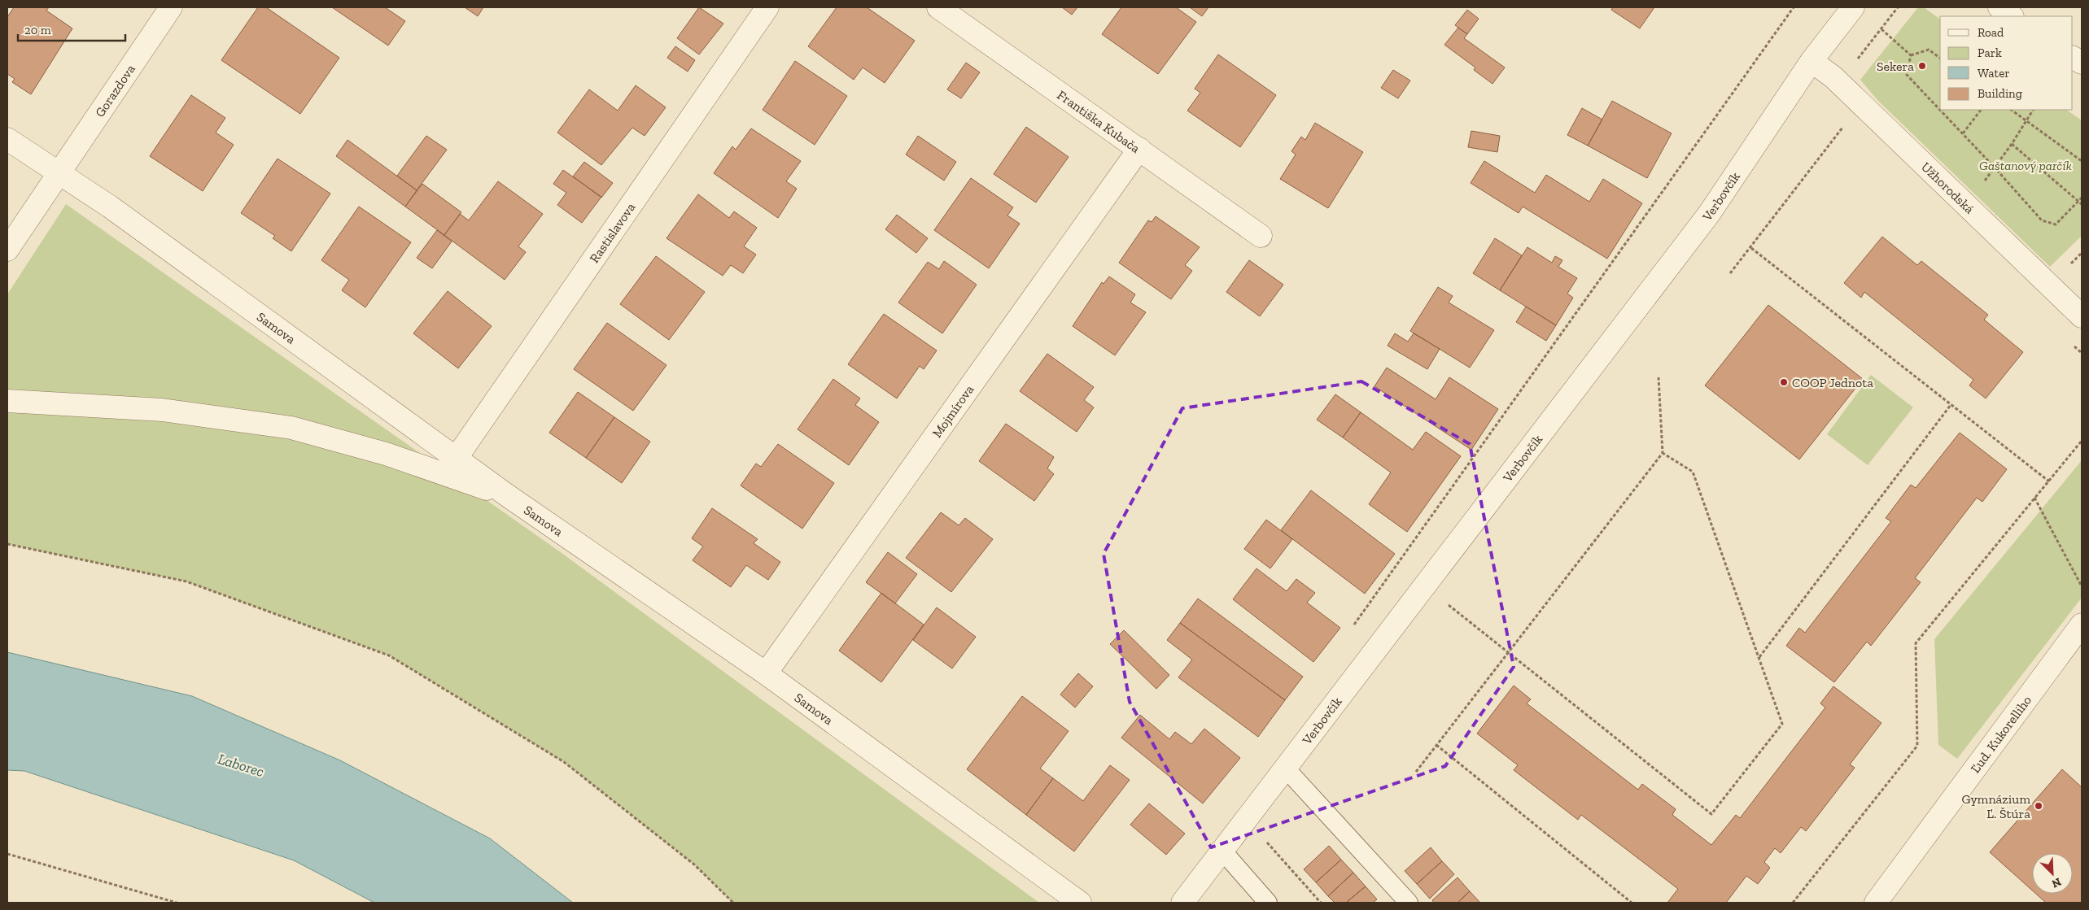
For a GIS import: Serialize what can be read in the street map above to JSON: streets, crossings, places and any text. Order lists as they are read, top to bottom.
{
  "streets": {
    "street": [
      "Gorazdova",
      "Františka Kubača",
      "Užhorodská",
      "Verbovčík",
      "Rastislavova",
      "Samova",
      "Mojmírova",
      "Ľud. Kukorelliho"
    ]
  },
  "crossings": [
    ["Gorazdova", "Samova"],
    ["Františka Kubača", "Mojmírova"],
    ["Užhorodská", "Verbovčík"],
    ["Rastislavova", "Samova"],
    ["Samova", "Mojmírova"]
  ],
  "water": ["Laborec"],
  "parks": ["Gaštanový parčík"],
  "places": ["Sekera", "COOP Jednota", "Gymnázium Ľ. Štúra"],
  "legend": [
    "Road",
    "Park",
    "Water",
    "Building"
  ],
  "scale_bar": "20 m",
  "north": "bottom right"
}
